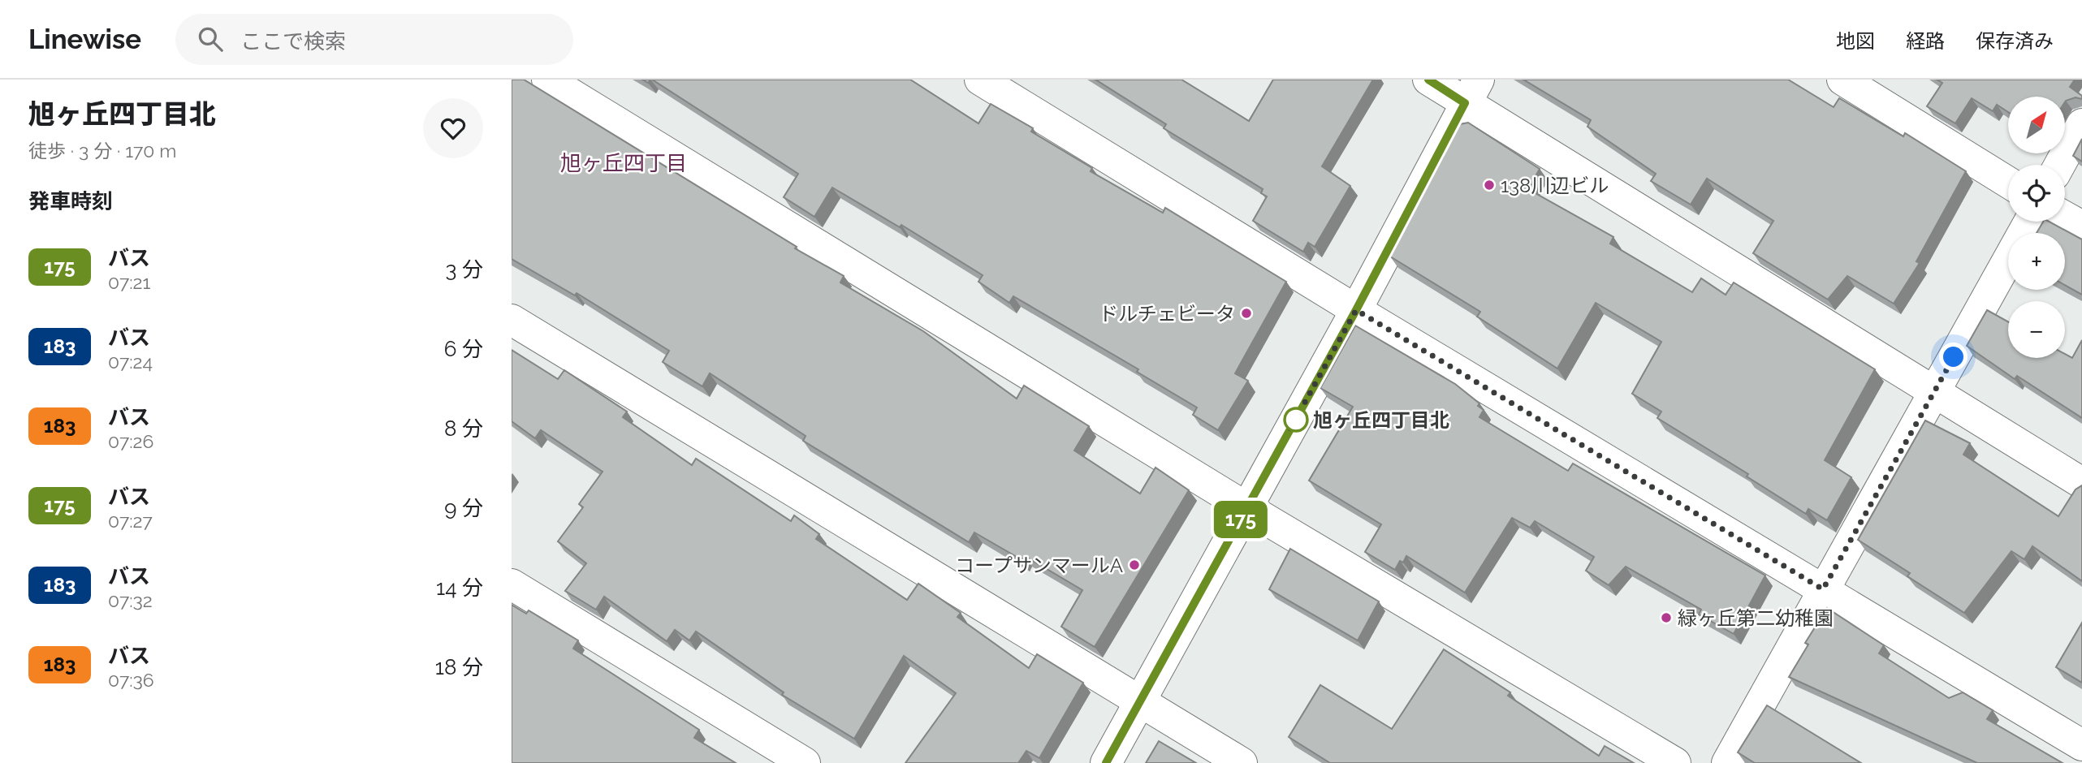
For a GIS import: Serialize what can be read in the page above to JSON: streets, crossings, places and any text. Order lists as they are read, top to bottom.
{
  "districts": ["旭ヶ丘四丁目"],
  "places": [
    "138川辺ビル",
    "ドルチェビータ",
    "旭ヶ丘四丁目北",
    "コープサンマールA",
    "緑ヶ丘第二幼稚園"
  ],
  "lines": ["bus line 175"],
  "north": "top right",
  "page": {
    "header": "Linewise",
    "search": "ここで検索",
    "nav": ["地図", "経路", "保存済み"],
    "heading": [
      ["旭ヶ丘四丁目北", "徒歩 · 3 分 · 170 m"],
      "発車時刻"
    ],
    "on_map": "175",
    "map_buttons": ["+", "−"],
    "list": [
      {
        "mark": "175",
        "name": "バス",
        "note": "07:21",
        "value": "3 分"
      },
      {
        "mark": "183",
        "name": "バス",
        "note": "07:24",
        "value": "6 分"
      },
      {
        "mark": "183",
        "name": "バス",
        "note": "07:26",
        "value": "8 分"
      },
      {
        "mark": "175",
        "name": "バス",
        "note": "07:27",
        "value": "9 分"
      },
      {
        "mark": "183",
        "name": "バス",
        "note": "07:32",
        "value": "14 分"
      },
      {
        "mark": "183",
        "name": "バス",
        "note": "07:36",
        "value": "18 分"
      }
    ]
  }
}
